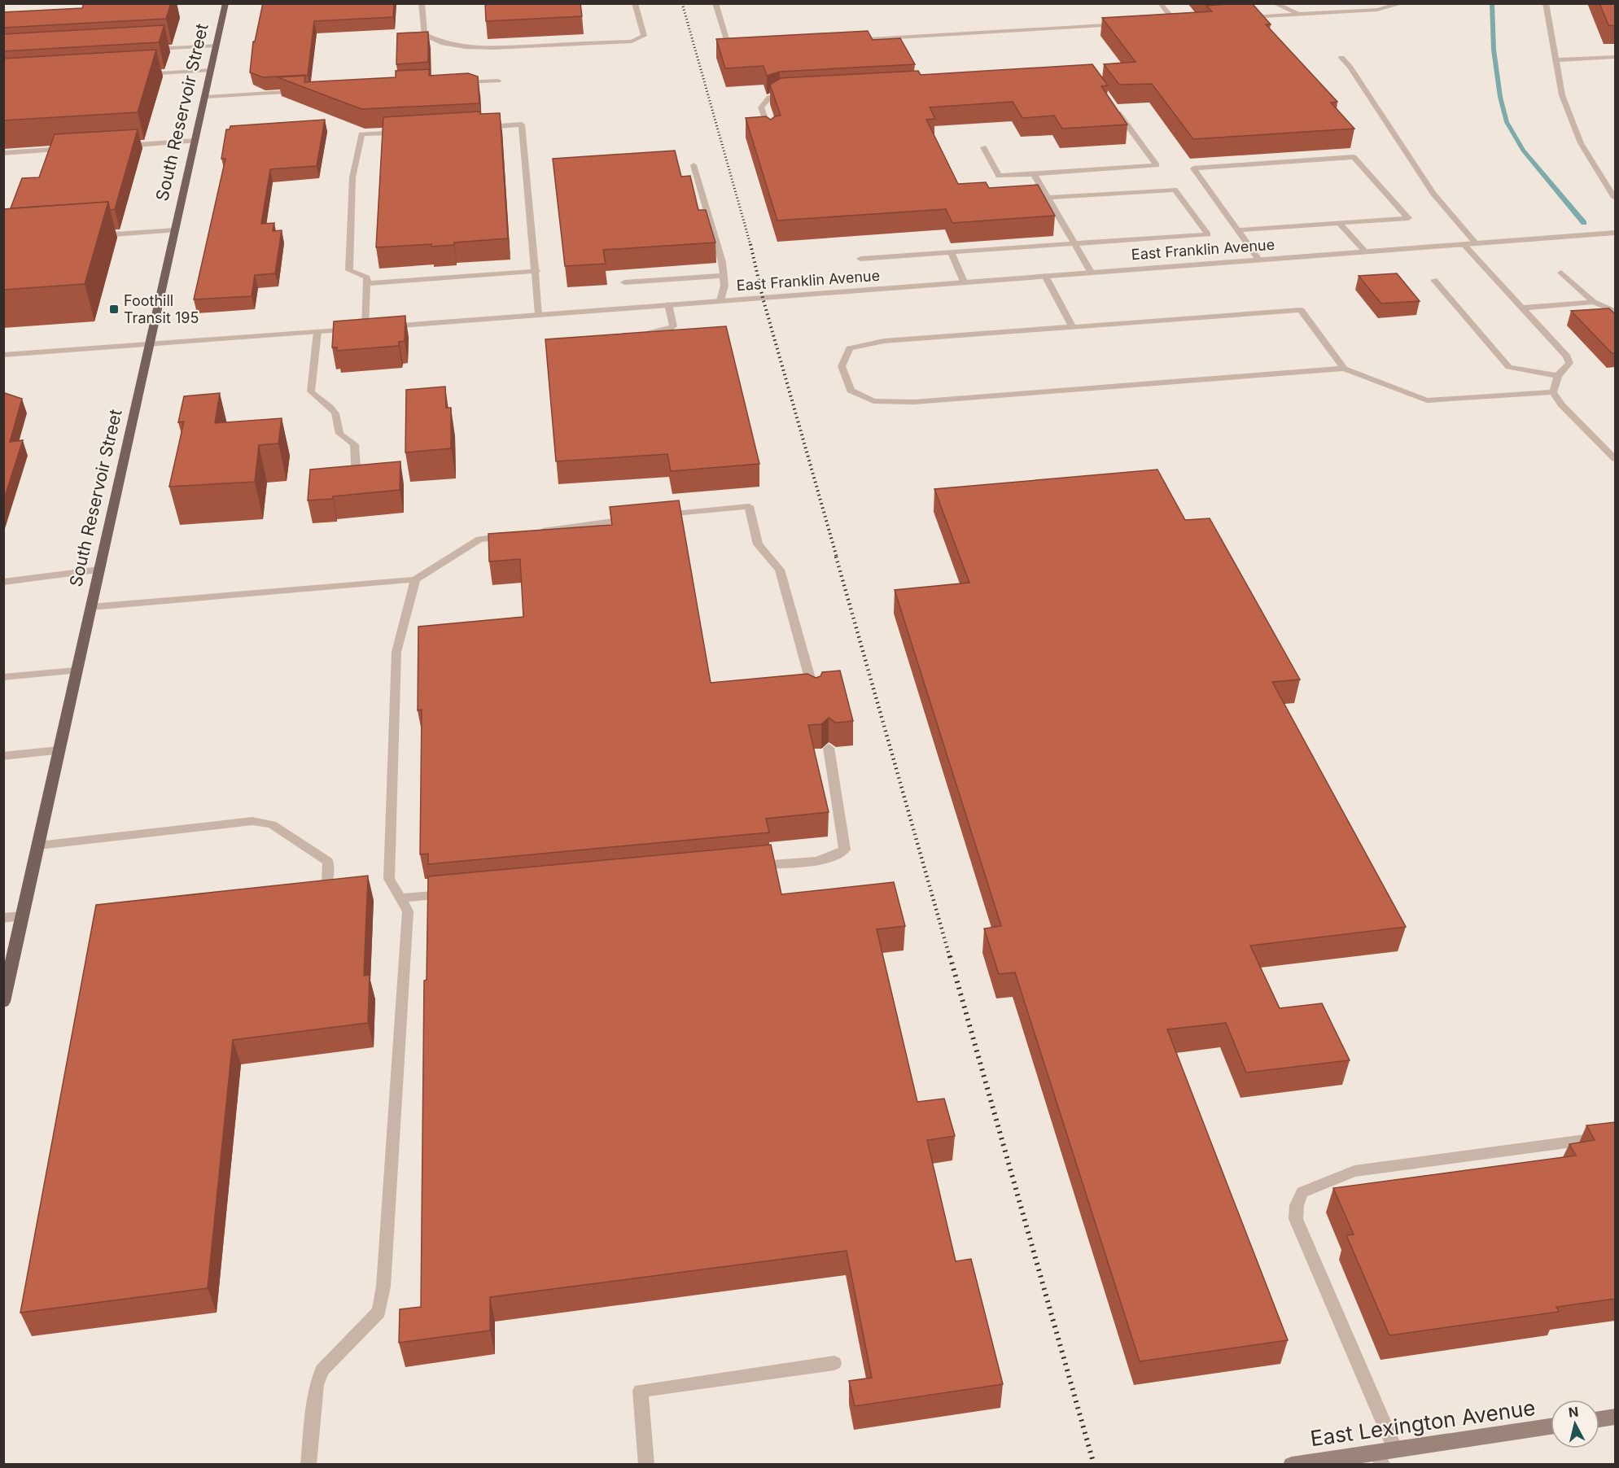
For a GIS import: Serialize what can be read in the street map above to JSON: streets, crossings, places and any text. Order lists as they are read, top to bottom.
{
  "streets": {
    "main road": ["South Reservoir Street"],
    "street": ["East Franklin Avenue", "East Lexington Avenue"]
  },
  "crossings": [
    ["South Reservoir Street", "East Franklin Avenue"]
  ],
  "places": {
    "transit": ["Foothill Transit 195"]
  },
  "north": "top"
}
